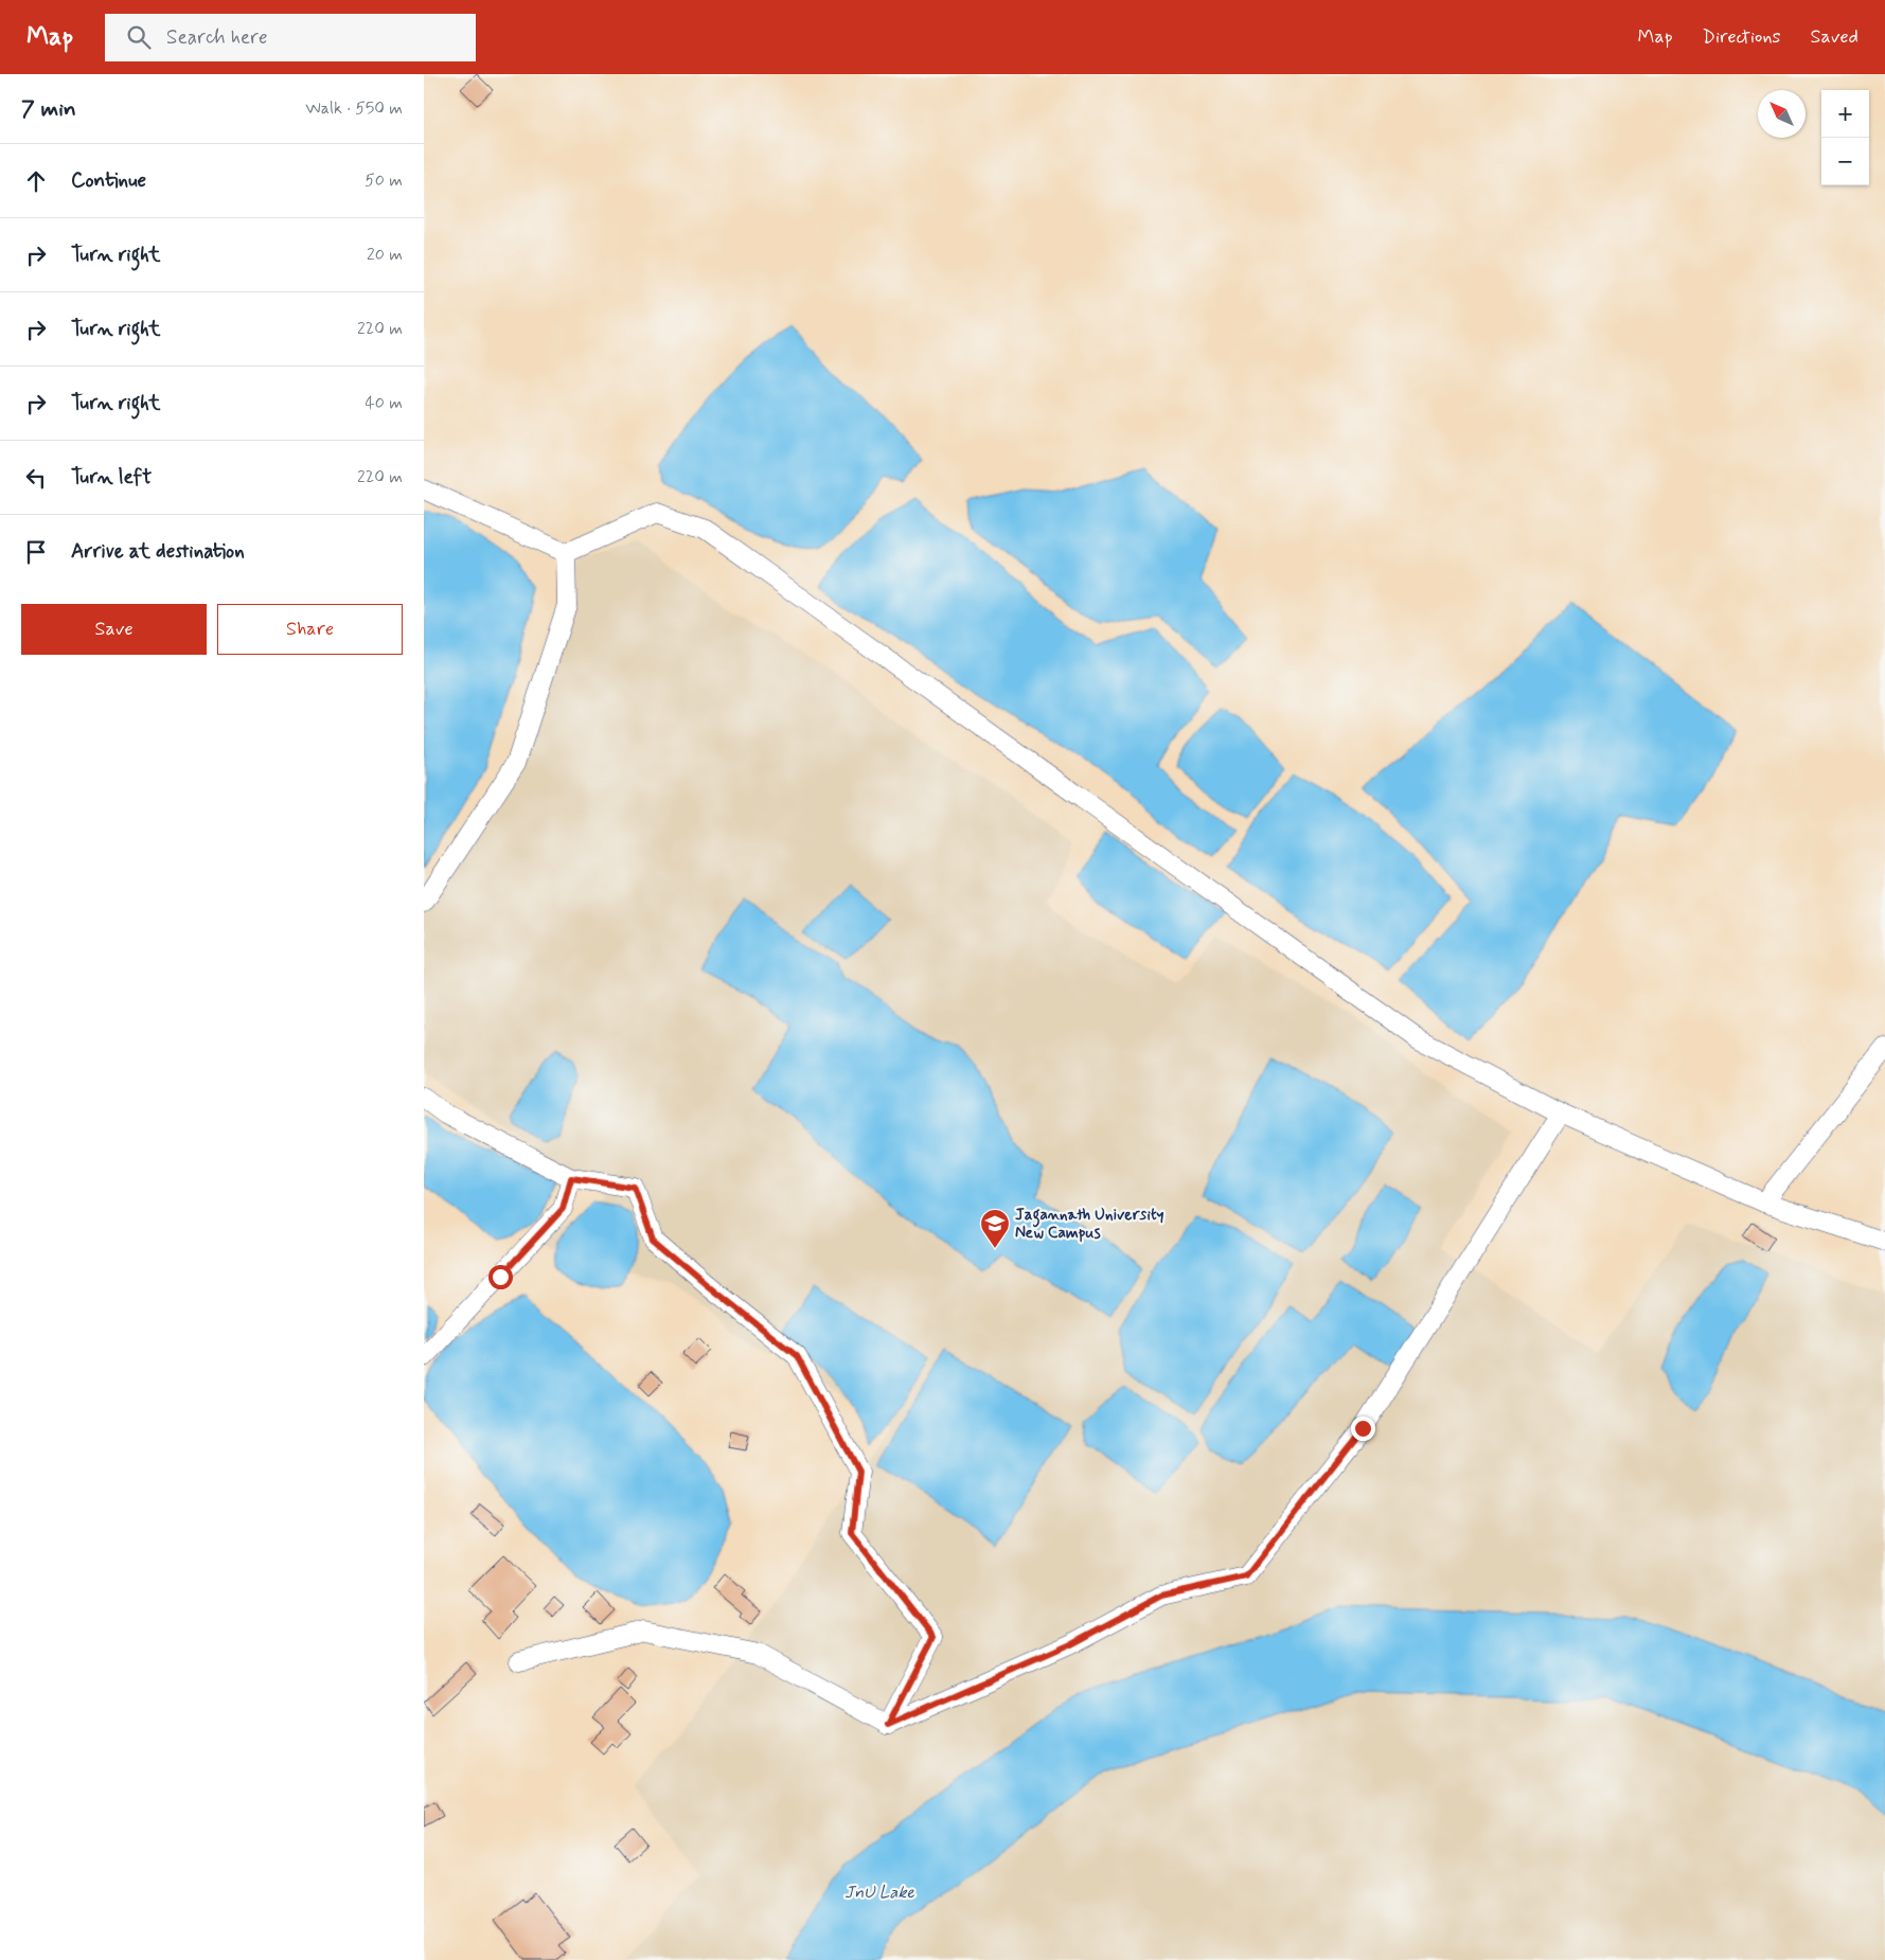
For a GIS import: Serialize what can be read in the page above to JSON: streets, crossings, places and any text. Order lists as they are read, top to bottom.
{
  "water": ["JnU Lake"],
  "places": {
    "school or university": ["Jagannath University New Campus"]
  },
  "north": "top left",
  "page": {
    "header": "Map",
    "search": "Search here",
    "nav": ["Map", "Directions", "Saved"],
    "heading": ["7 min", "Walk · 550 m"],
    "map_buttons": ["+", "−"],
    "list": [
      ["Continue", "50 m"],
      ["Turn right", "20 m"],
      ["Turn right", "220 m"],
      ["Turn right", "40 m"],
      ["Turn left", "220 m"],
      "Arrive at destination"
    ],
    "buttons": ["Save", "Share"]
  }
}
